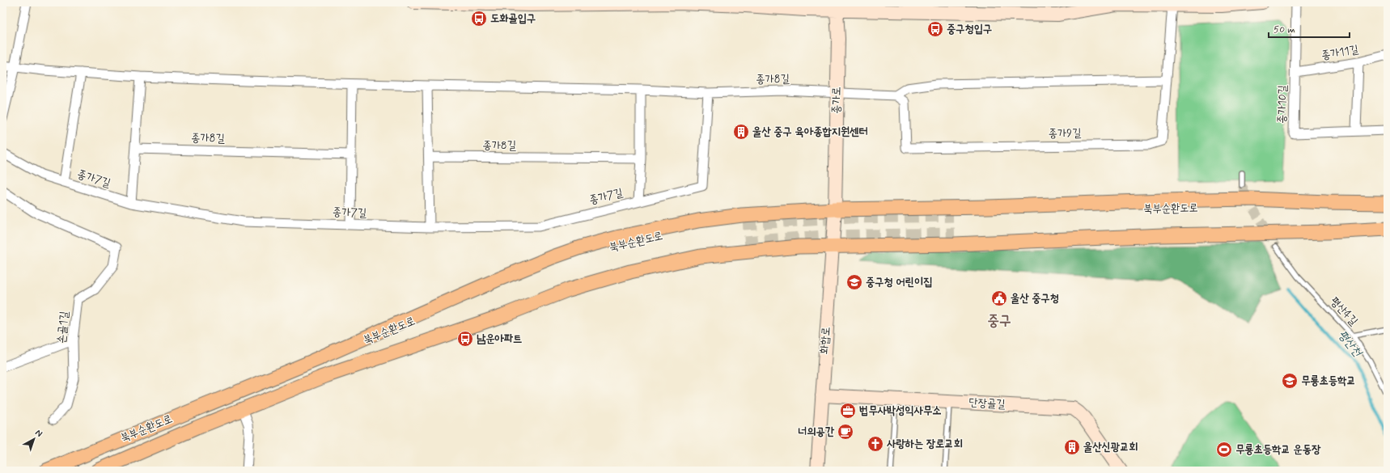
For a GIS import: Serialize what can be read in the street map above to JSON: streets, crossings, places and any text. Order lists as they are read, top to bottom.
{
  "streets": {
    "main road": [
      "종가로",
      "북부순환도로",
      "화합로",
      "단장골길"
    ],
    "street": [
      "종가11길",
      "종가8길",
      "종가10길",
      "종가9길",
      "종가7길",
      "손골1길"
    ],
    "lane": ["평산4길"]
  },
  "crossings": [
    ["종가11길", "종가10길"],
    ["종가8길", "종가로"],
    ["종가8길", "종가9길"],
    ["종가8길", "종가7길"],
    ["종가로", "화합로"],
    ["화합로", "단장골길"]
  ],
  "districts": ["중구"],
  "water": ["평산천"],
  "places": {
    "bus stop": ["도화골입구", "중구청입구", "남운아파트"],
    "building": ["울산 중구 육아종합지원센터", "울산신광교회"],
    "school or university": ["중구청 어린이집", "무룡초등학교"],
    "public building": ["울산 중구청"],
    "office": ["법무사박성익사무소"],
    "cafe": ["너의공간"],
    "church": ["사랑하는 장로교회"],
    "sports": ["무룡초등학교 운동장"]
  },
  "scale_bar": "50 m",
  "north": "top right"
}
